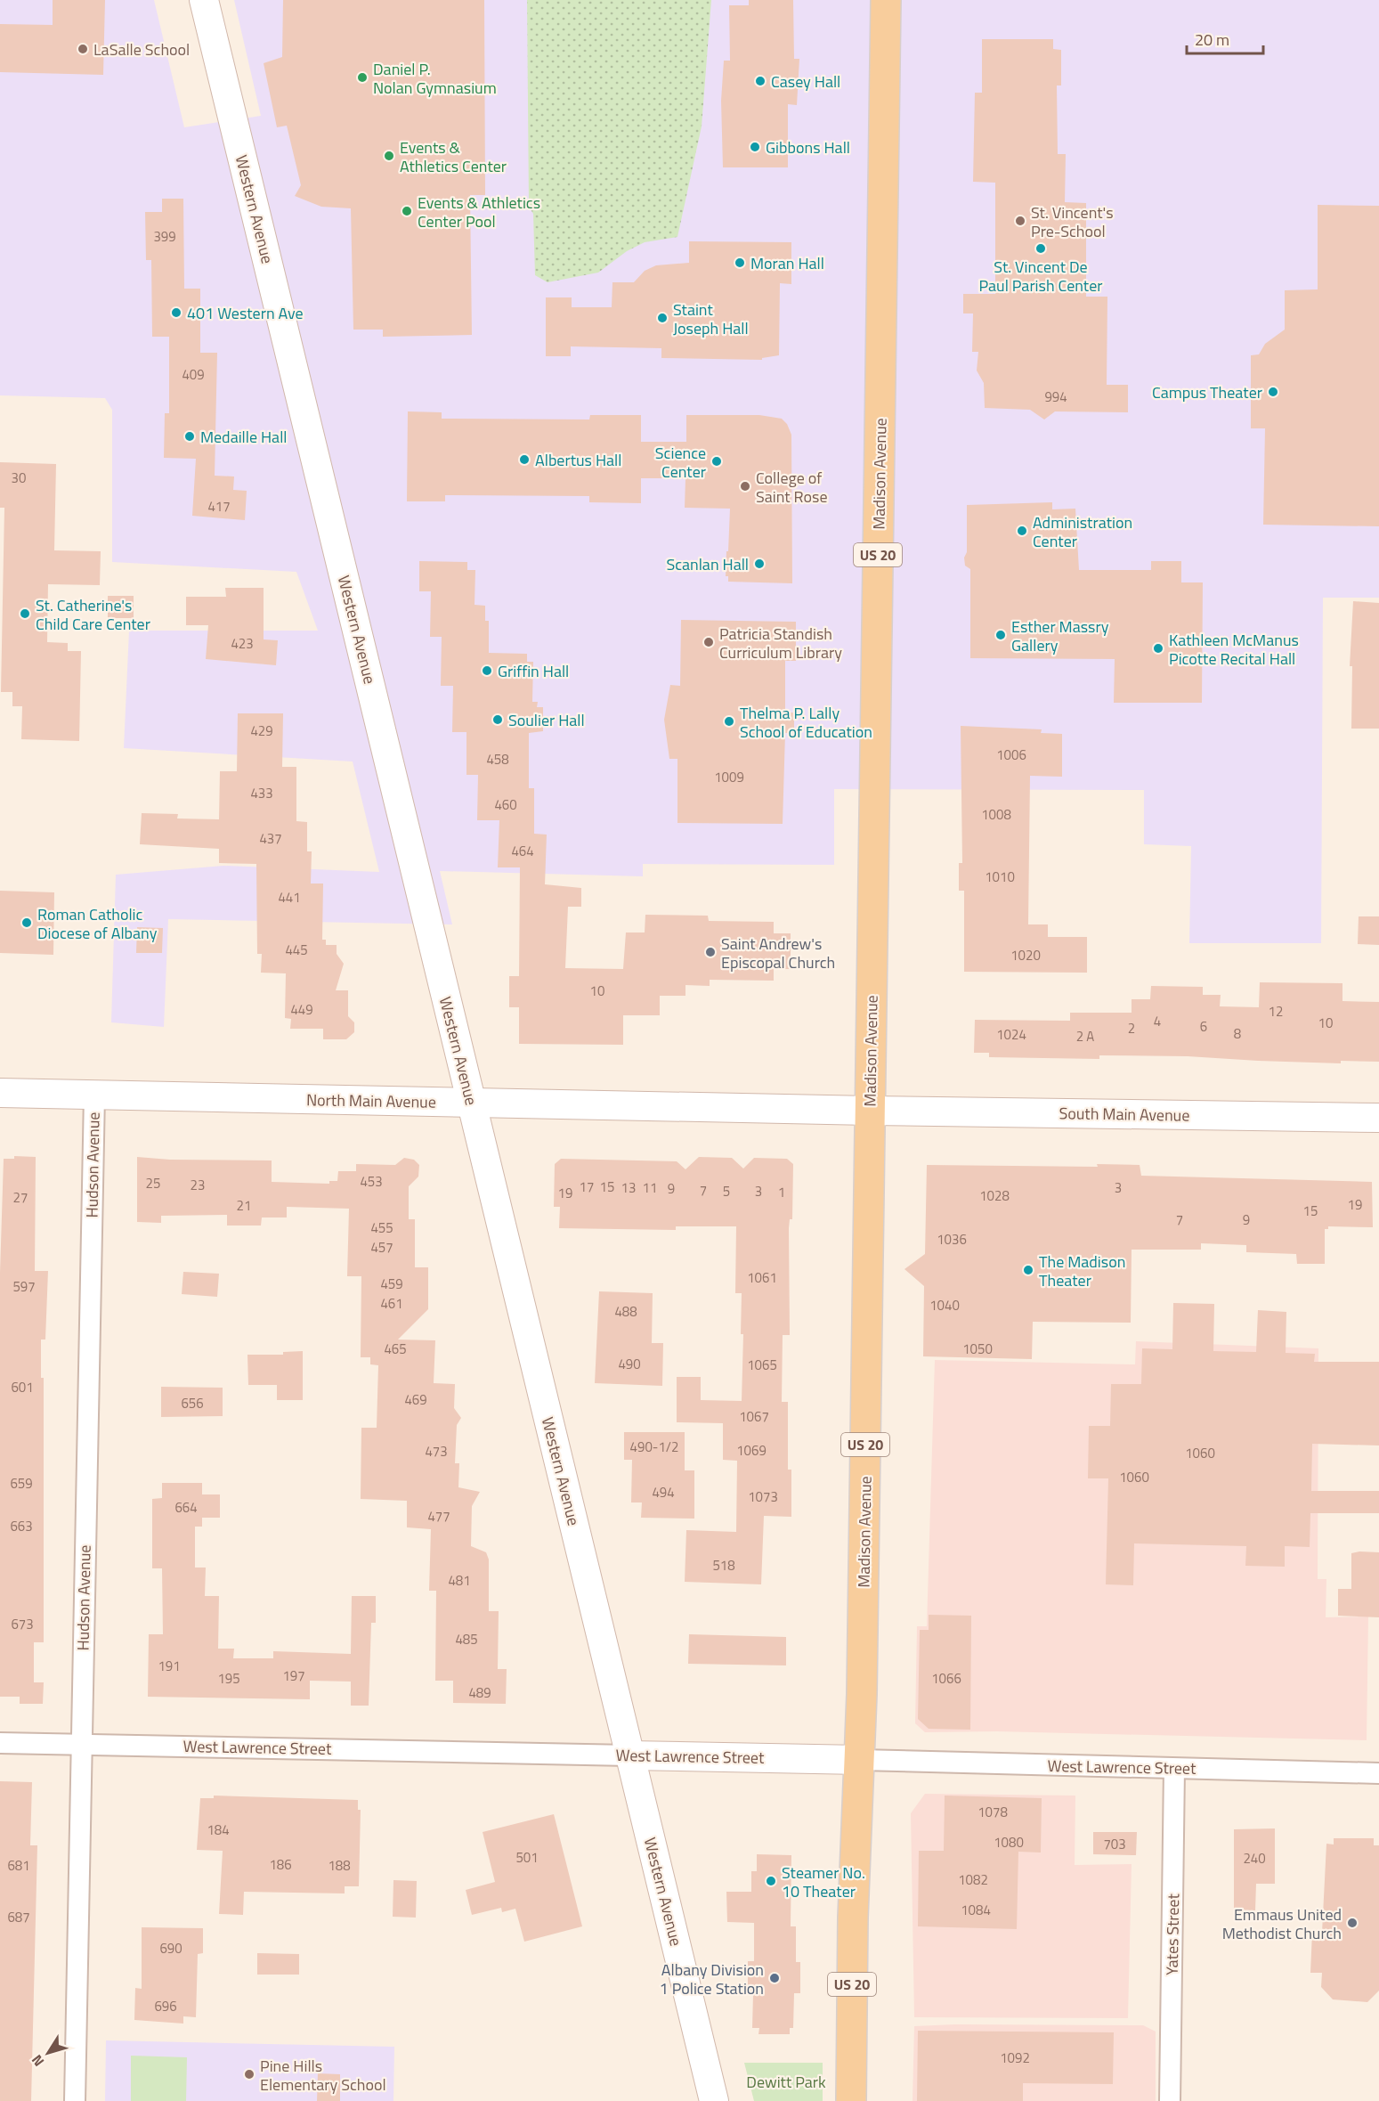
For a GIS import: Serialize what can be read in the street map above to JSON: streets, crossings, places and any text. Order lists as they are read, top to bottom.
{
  "streets": {
    "main road": ["Madison Avenue", "US 20"],
    "street": [
      "Western Avenue",
      "North Main Avenue",
      "South Main Avenue",
      "Hudson Avenue",
      "West Lawrence Street",
      "Yates Street"
    ]
  },
  "crossings": [
    ["Western Avenue", "North Main Avenue"],
    ["Western Avenue", "West Lawrence Street"],
    ["Madison Avenue", "North Main Avenue"],
    ["Madison Avenue", "South Main Avenue"],
    ["Madison Avenue", "West Lawrence Street"],
    ["North Main Avenue", "South Main Avenue"],
    ["North Main Avenue", "Hudson Avenue"],
    ["Hudson Avenue", "West Lawrence Street"],
    ["West Lawrence Street", "Yates Street"]
  ],
  "parks": ["Dewitt Park"],
  "places": [
    "LaSalle School",
    "Daniel P. Nolan Gymnasium",
    "Casey Hall",
    "Gibbons Hall",
    "Events & Athletics Center",
    "Events & Athletics Center Pool",
    "St. Vincent's Pre-School",
    "St. Vincent De Paul Parish Center",
    "Moran Hall",
    "401 Western Ave",
    "Staint Joseph Hall",
    "Campus Theater",
    "Medaille Hall",
    "Albertus Hall",
    "Science Center",
    "College of Saint Rose",
    "Administration Center",
    "Scanlan Hall",
    "St. Catherine's Child Care Center",
    "Esther Massry Gallery",
    "Patricia Standish Curriculum Library",
    "Kathleen McManus Picotte Recital Hall",
    "Griffin Hall",
    "Soulier Hall",
    "Thelma P. Lally School of Education",
    "Roman Catholic Diocese of Albany",
    "Saint Andrew's Episcopal Church",
    "The Madison Theater",
    "Steamer No. 10 Theater",
    "Emmaus United Methodist Church",
    "Albany Division 1 Police Station",
    "Pine Hills Elementary School"
  ],
  "house_numbers": [
    "399",
    "409",
    "994",
    "30",
    "417",
    "423",
    "429",
    "1006",
    "458",
    "1009",
    "433",
    "460",
    "1008",
    "437",
    "464",
    "1010",
    "441",
    "445",
    "1020",
    "10",
    "449",
    "12",
    "4",
    "10",
    "6",
    "2",
    "8",
    "1024",
    "2 A",
    "453",
    "25",
    "23",
    "17",
    "15",
    "13",
    "11",
    "3",
    "9",
    "7",
    "5",
    "3",
    "1",
    "19",
    "1028",
    "27",
    "19",
    "21",
    "15",
    "7",
    "9",
    "455",
    "1036",
    "457",
    "1061",
    "459",
    "597",
    "461",
    "1040",
    "488",
    "465",
    "1050",
    "490",
    "1065",
    "601",
    "469",
    "656",
    "1067",
    "490-1/2",
    "1069",
    "473",
    "1060",
    "1060",
    "659",
    "494",
    "1073",
    "664",
    "477",
    "663",
    "518",
    "481",
    "673",
    "485",
    "191",
    "197",
    "195",
    "1066",
    "489",
    "1078",
    "184",
    "1080",
    "703",
    "501",
    "240",
    "186",
    "681",
    "188",
    "1082",
    "1084",
    "687",
    "690",
    "696",
    "1092"
  ],
  "scale_bar": "20 m",
  "north": "bottom left"
}
